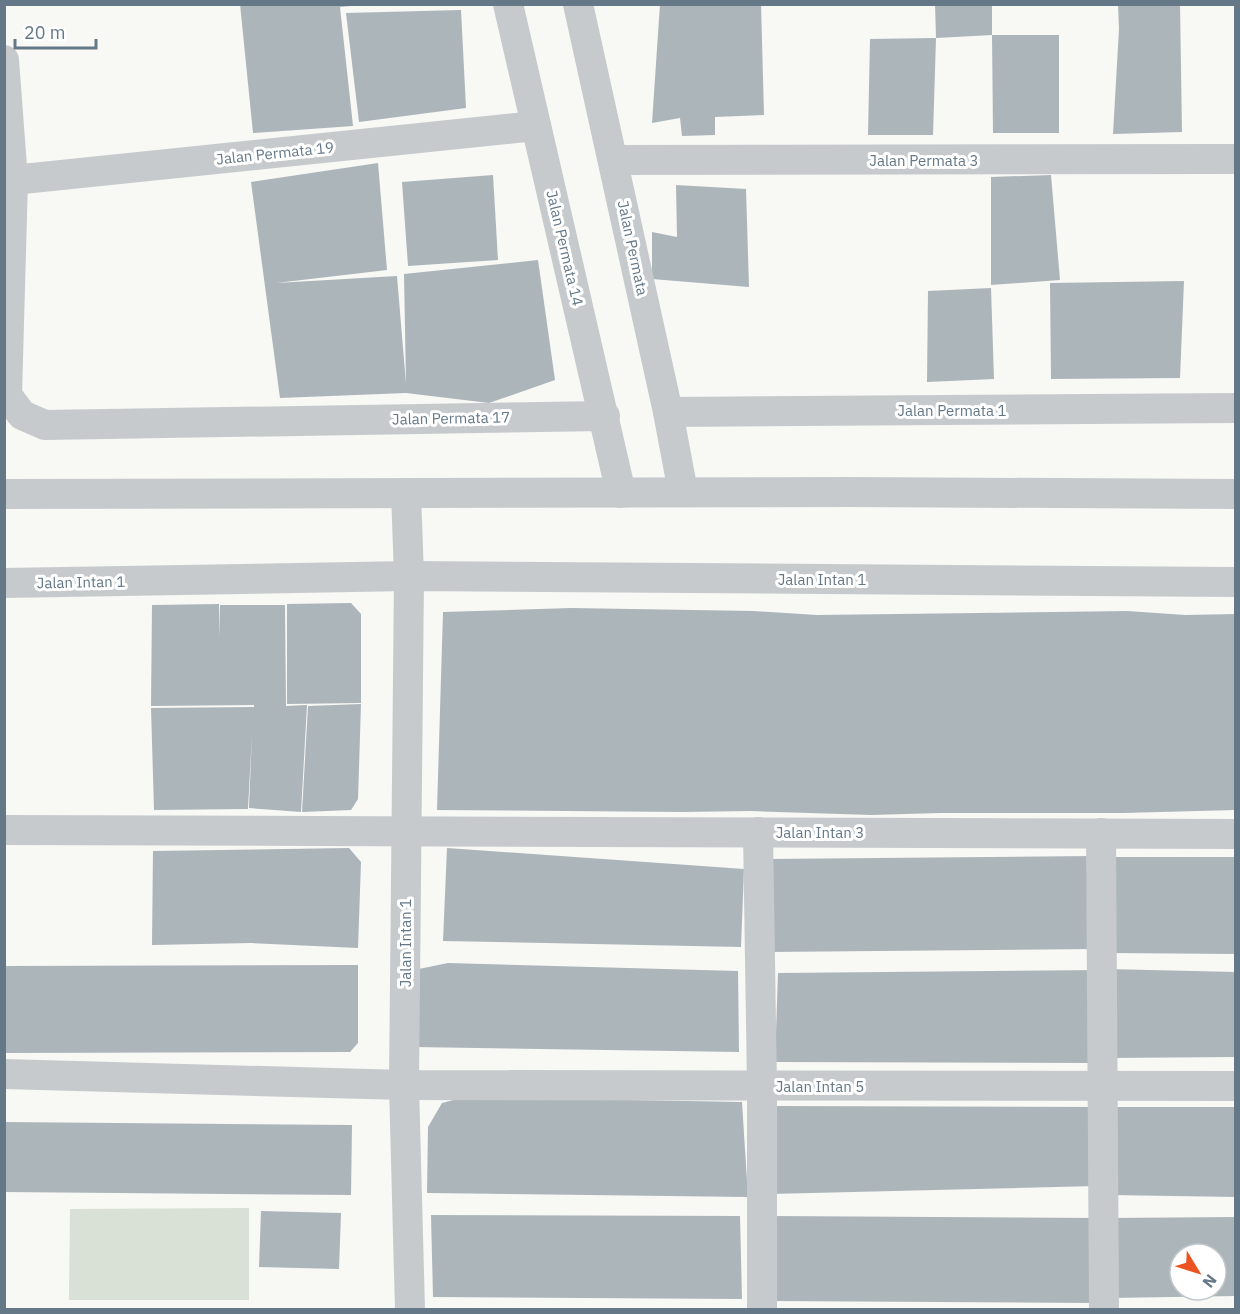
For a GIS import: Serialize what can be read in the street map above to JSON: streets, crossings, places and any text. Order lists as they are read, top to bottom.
{
  "streets": {
    "street": [
      "Jalan Permata 19",
      "Jalan Permata 3",
      "Jalan Permata 14",
      "Jalan Permata",
      "Jalan Permata 1",
      "Jalan Permata 17",
      "Jalan Intan 1",
      "Jalan Intan 3",
      "Jalan Intan 5"
    ]
  },
  "crossings": [
    ["Jalan Permata 19", "Jalan Permata 14"],
    ["Jalan Permata 19", "Jalan Permata 17"],
    ["Jalan Permata 3", "Jalan Permata"],
    ["Jalan Permata 14", "Jalan Permata 17"],
    ["Jalan Permata", "Jalan Permata 1"],
    ["Jalan Intan 1", "Jalan Intan 3"],
    ["Jalan Intan 1", "Jalan Intan 5"]
  ],
  "scale_bar": "20 m",
  "north": "bottom right"
}
